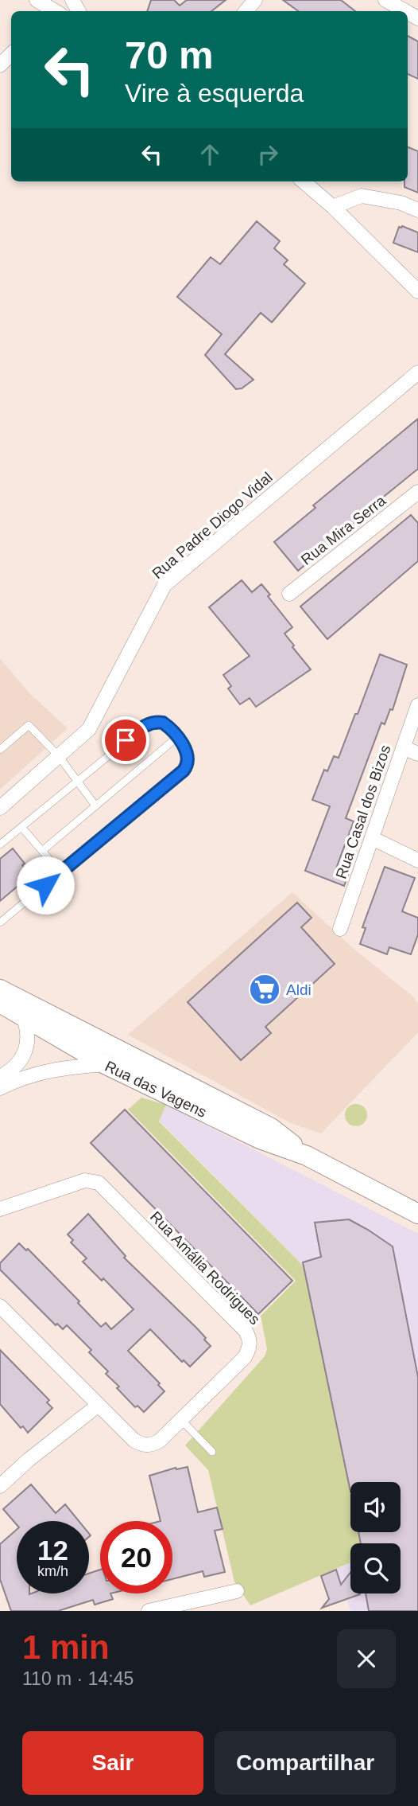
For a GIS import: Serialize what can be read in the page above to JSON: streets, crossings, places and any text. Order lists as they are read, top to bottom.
{
  "streets": {
    "street": [
      "Rua Padre Diogo Vidal",
      "Rua Mira Serra",
      "Rua Casal dos Bizos",
      "Rua das Vagens",
      "Rua Amália Rodrigues"
    ]
  },
  "places": {
    "supermarket": ["Aldi"]
  },
  "page": {
    "turn": ["70 m", "Vire à esquerda"],
    "speed": "12 km/h",
    "limit": "20",
    "heading": ["1 min", "110 m · 14:45"],
    "buttons": ["Sair", "Compartilhar"]
  }
}
